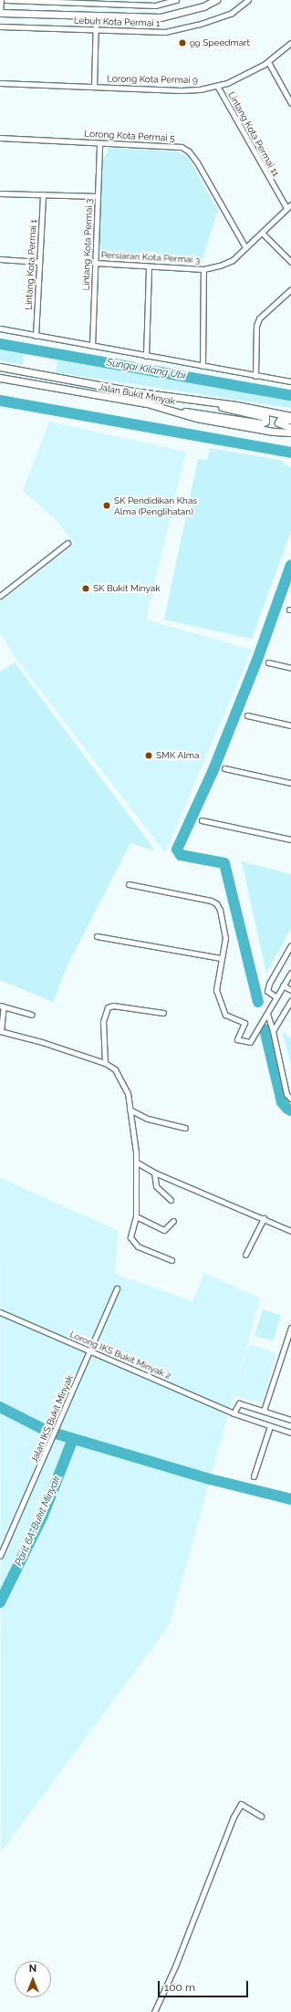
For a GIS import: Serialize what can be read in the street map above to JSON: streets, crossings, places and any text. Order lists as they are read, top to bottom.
{
  "streets": {
    "main road": ["Lebuh Kota Permai 1", "Jalan Bukit Minyak"],
    "street": [
      "Lorong Kota Permai 9",
      "Lintang Kota Permai 11",
      "Lorong Kota Permai 5",
      "Lintang Kota Permai 3",
      "Persiaran Kota Permai 3",
      "Lintang Kota Permai 1",
      "Lorong IKS Bukit Minyak 2",
      "Jalan IKS Bukit Minyak"
    ]
  },
  "crossings": [
    ["Lorong Kota Permai 9", "Lintang Kota Permai 11"],
    ["Lintang Kota Permai 11", "Persiaran Kota Permai 3"],
    ["Lorong Kota Permai 5", "Lintang Kota Permai 3"],
    ["Lorong Kota Permai 5", "Persiaran Kota Permai 3"],
    ["Lintang Kota Permai 3", "Persiaran Kota Permai 3"],
    ["Lorong IKS Bukit Minyak 2", "Jalan IKS Bukit Minyak"]
  ],
  "water": ["Sungai Kilang Ubi", "Parit 6A-Bukit Minyak"],
  "places": [
    "99 Speedmart",
    "SK Pendidikan Khas Alma (Penglihatan)",
    "SK Bukit Minyak",
    "SMK Alma"
  ],
  "scale_bar": "100 m",
  "north": "top"
}
